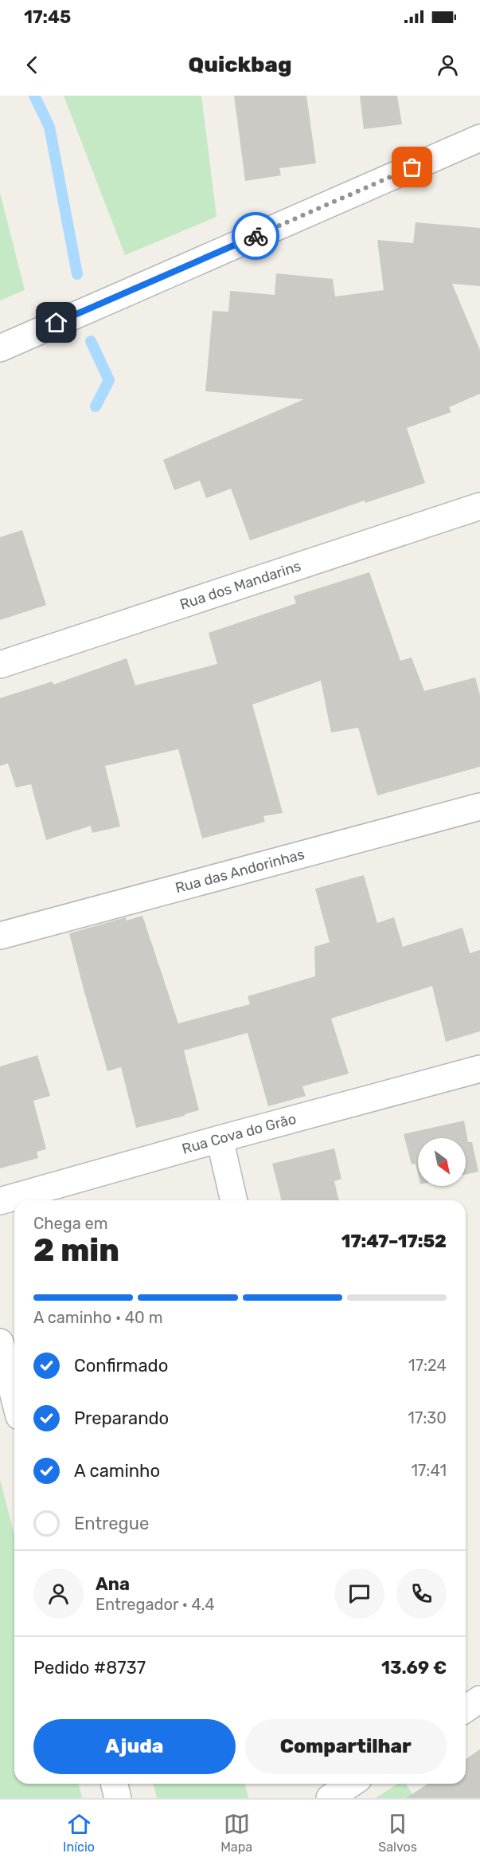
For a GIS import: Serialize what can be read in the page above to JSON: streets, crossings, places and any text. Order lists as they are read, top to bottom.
{
  "streets": {
    "street": ["Rua dos Mandarins", "Rua das Andorinhas", "Rua Cova do Grão"]
  },
  "north": "bottom right",
  "page": {
    "status": "17:45",
    "header": "Quickbag",
    "heading": ["2 min", "Chega em", "17:47–17:52"],
    "panel": [
      "Ana",
      "Entregador · 4.4",
      "Pedido #8737",
      "13.69 €"
    ],
    "bar": "A caminho · 40 m",
    "list": [
      ["Confirmado", "17:24"],
      ["Preparando", "17:30"],
      ["A caminho", "17:41"],
      "Entregue"
    ],
    "buttons": ["Ajuda", "Compartilhar"],
    "tabs": ["Início", "Mapa", "Salvos"]
  }
}
